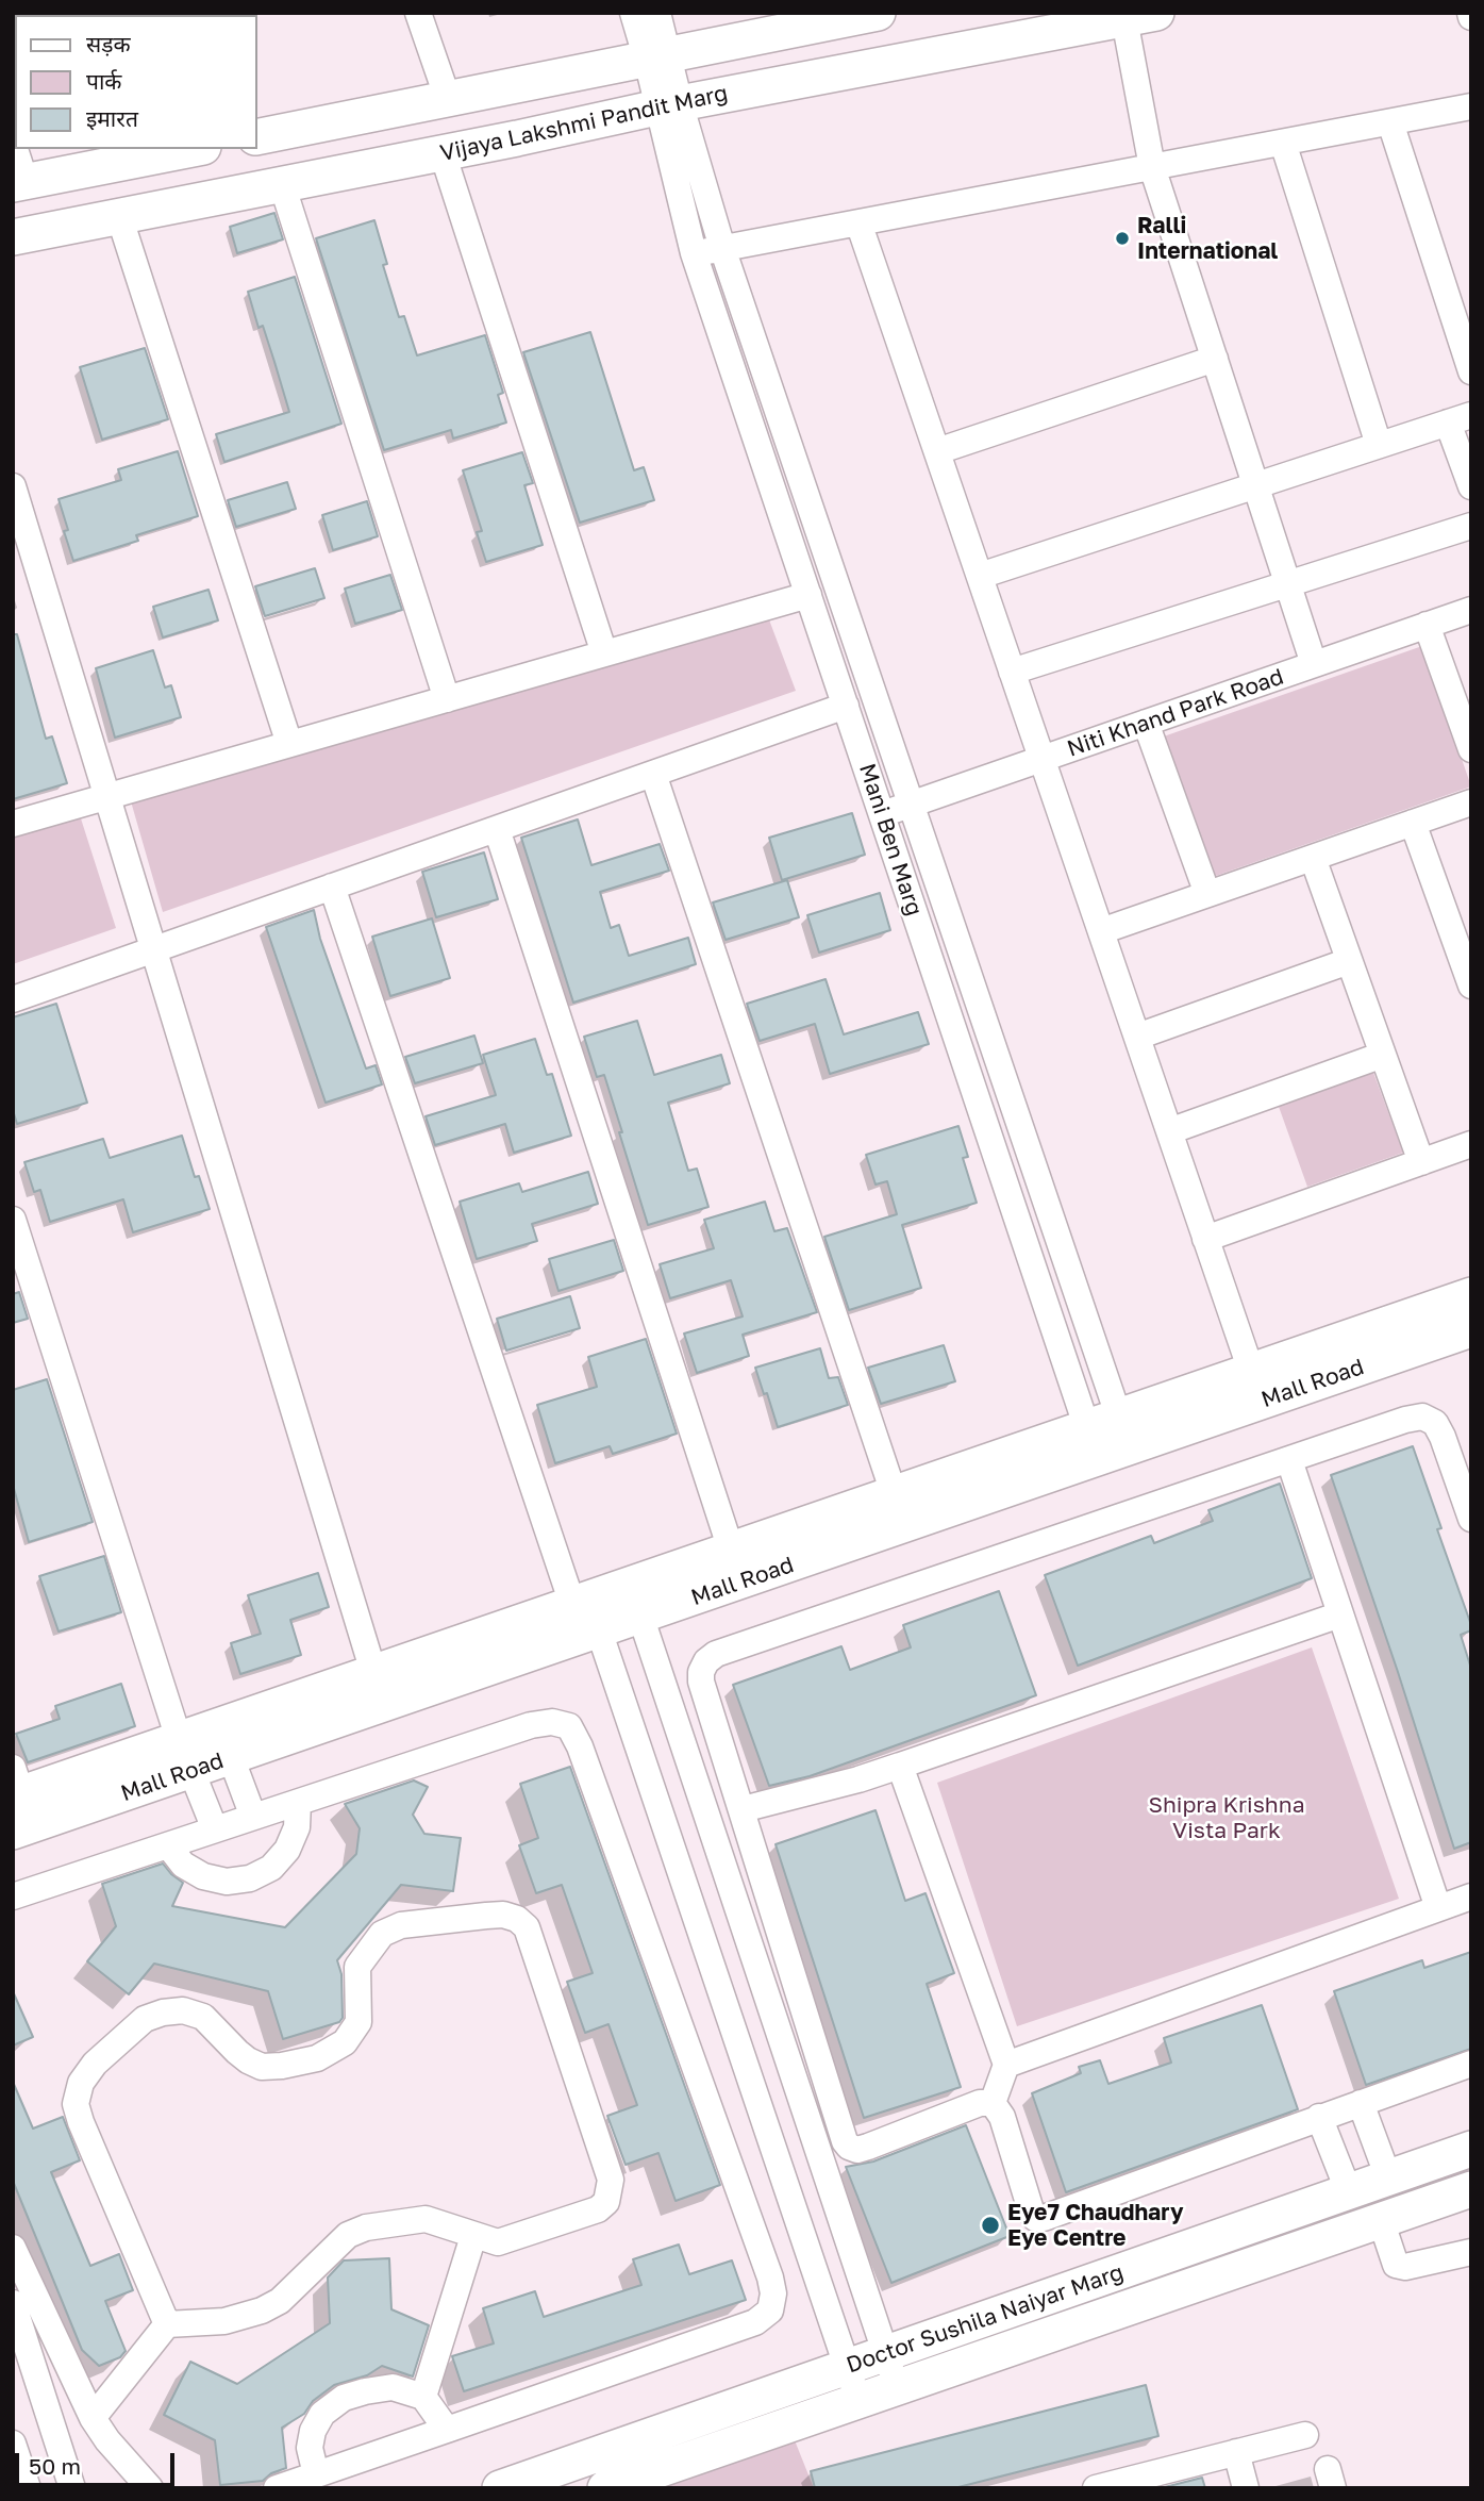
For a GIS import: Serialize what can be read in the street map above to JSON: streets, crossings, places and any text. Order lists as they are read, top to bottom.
{
  "streets": {
    "street": [
      "Vijaya Lakshmi Pandit Marg",
      "Niti Khand Park Road",
      "Mani Ben Marg",
      "Mall Road",
      "Doctor Sushila Naiyar Marg"
    ]
  },
  "crossings": [
    ["Vijaya Lakshmi Pandit Marg", "Mani Ben Marg"],
    ["Niti Khand Park Road", "Mall Road"],
    ["Mani Ben Marg", "Mall Road"]
  ],
  "parks": ["Shipra Krishna Vista Park"],
  "places": ["Ralli International", "Eye7 Chaudhary Eye Centre"],
  "legend": ["सड़क", "पार्क", "इमारत"],
  "scale_bar": "50 m"
}
